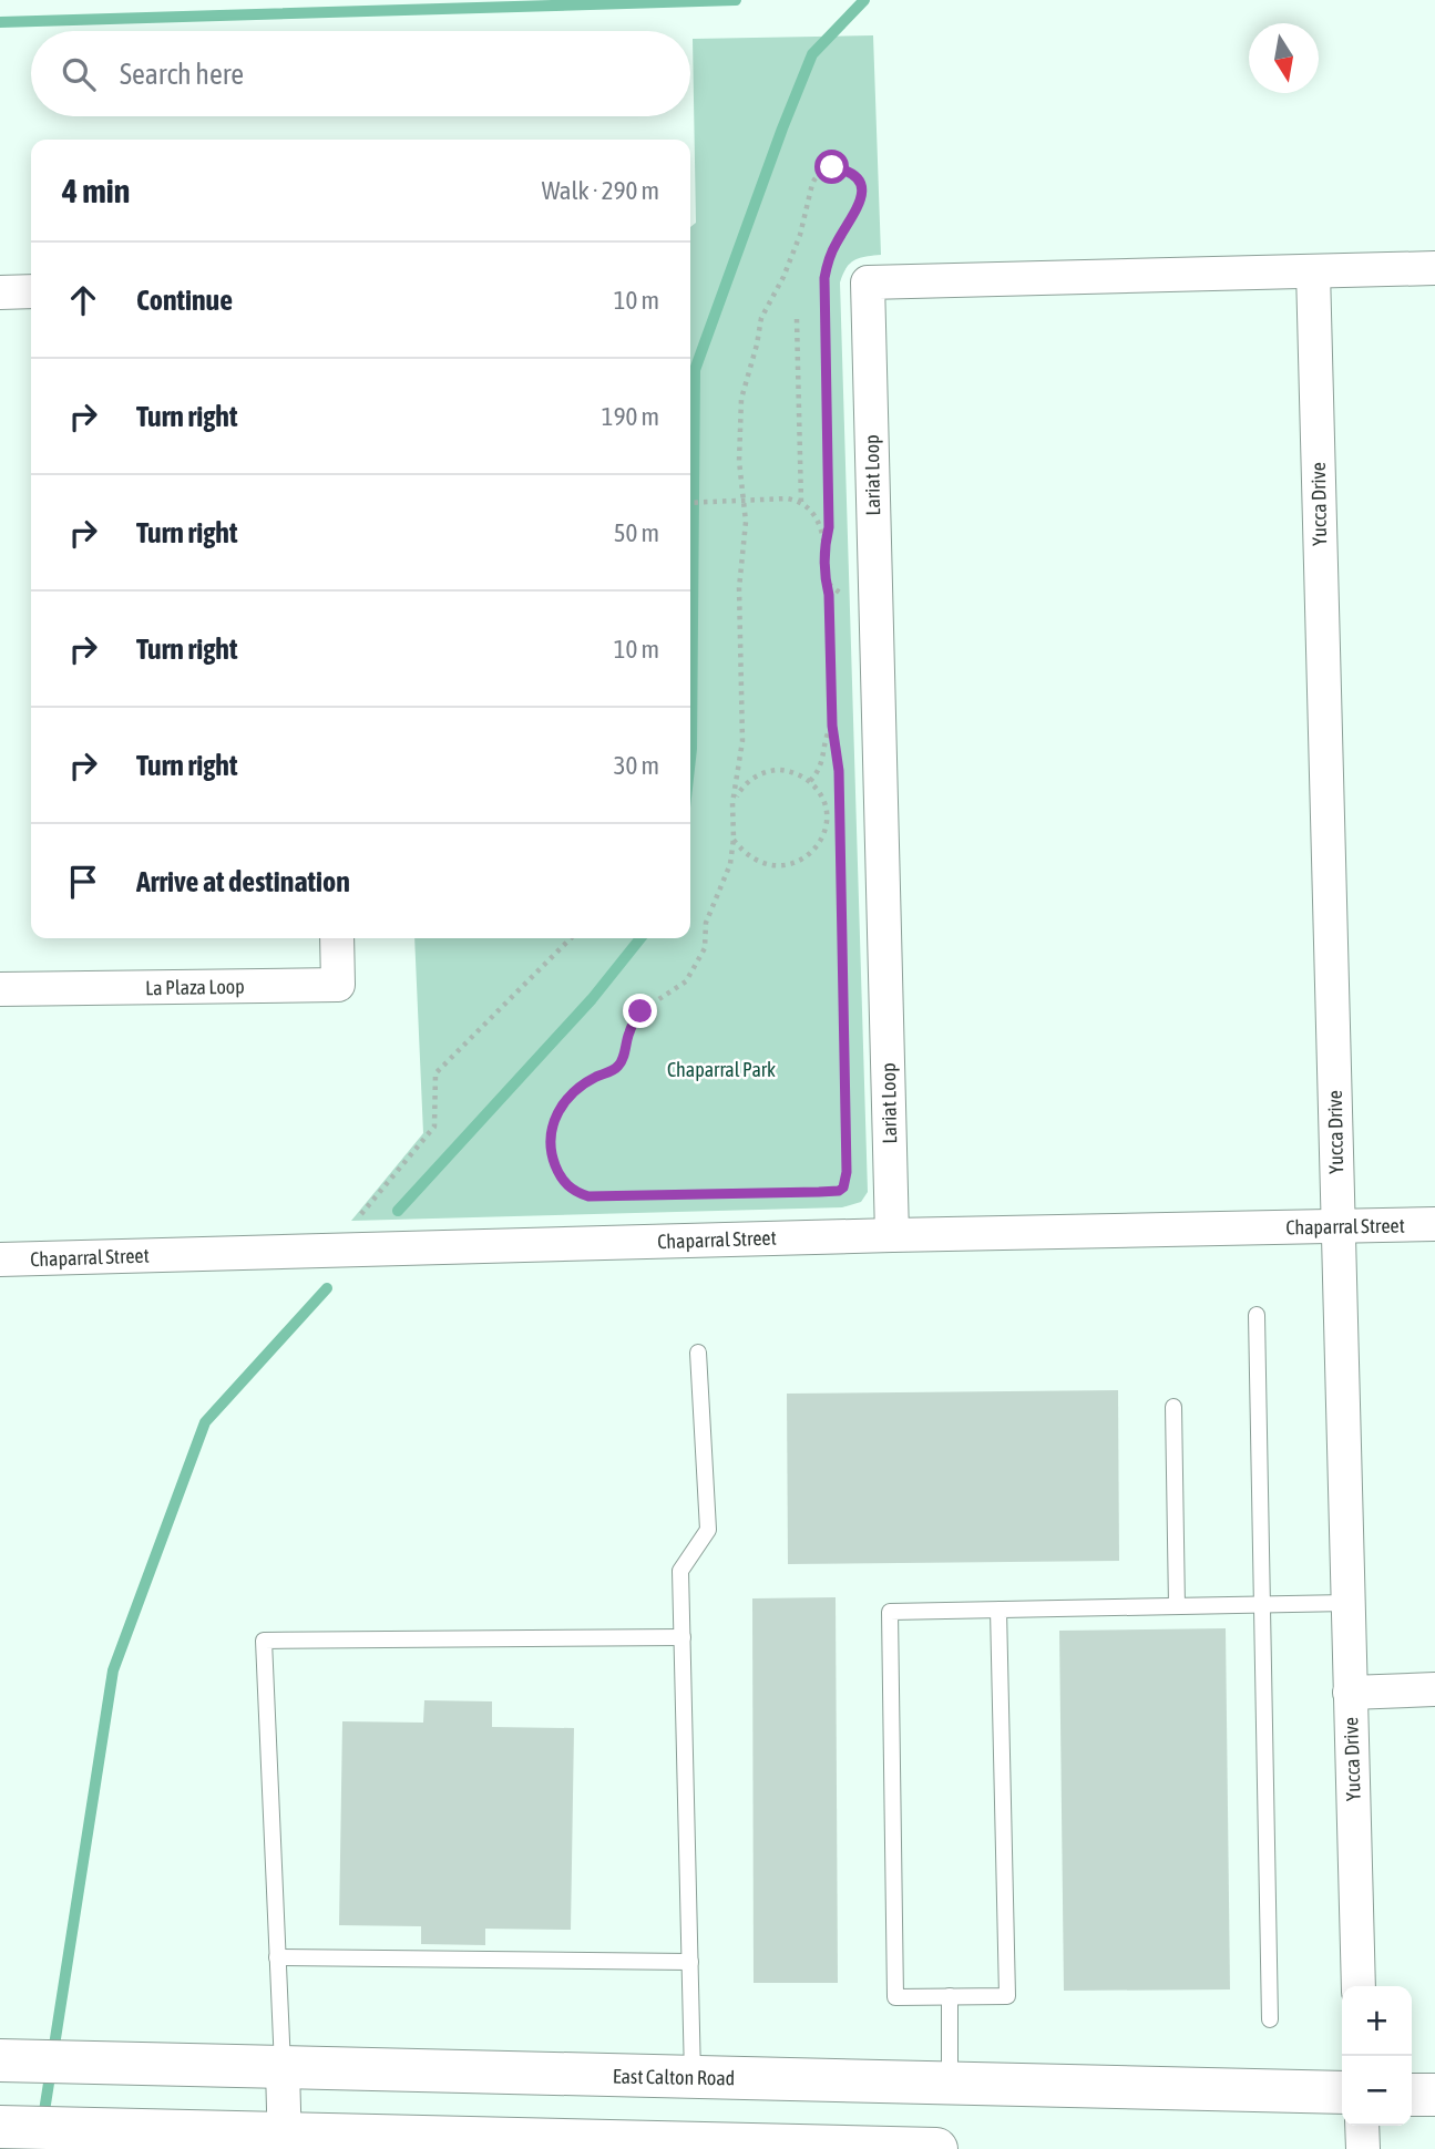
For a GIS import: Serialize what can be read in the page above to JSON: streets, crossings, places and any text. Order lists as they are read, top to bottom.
{
  "streets": {
    "main road": ["East Calton Road"],
    "street": [
      "Lariat Loop",
      "Yucca Drive",
      "La Plaza Loop",
      "Chaparral Street"
    ]
  },
  "crossings": [
    ["Lariat Loop", "Yucca Drive"],
    ["Lariat Loop", "Chaparral Street"],
    ["Yucca Drive", "Chaparral Street"]
  ],
  "parks": ["Chaparral Park"],
  "north": "bottom",
  "page": {
    "search": "Search here",
    "heading": ["4 min", "Walk · 290 m"],
    "list": [
      ["Continue", "10 m"],
      ["Turn right", "190 m"],
      ["Turn right", "50 m"],
      ["Turn right", "10 m"],
      ["Turn right", "30 m"],
      "Arrive at destination"
    ],
    "map_buttons": ["+", "−"]
  }
}
